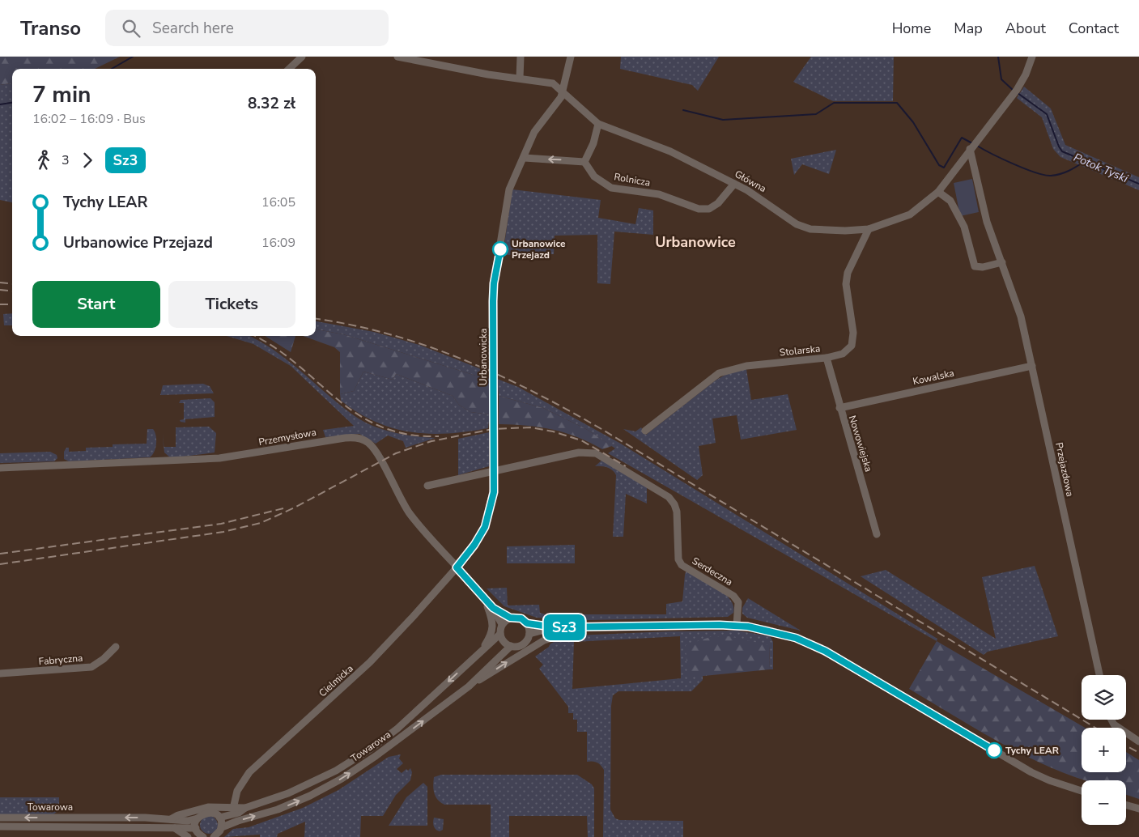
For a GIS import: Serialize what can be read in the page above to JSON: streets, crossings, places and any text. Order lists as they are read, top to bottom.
{
  "streets": {
    "street": [
      "Rolnicza",
      "Główna",
      "Stolarska",
      "Urbanowicka",
      "Kowalska",
      "Przemysłowa",
      "Nowowiejska",
      "Przejazdowa",
      "Serdeczna",
      "Fabryczna",
      "Cielmicka",
      "Towarowa"
    ]
  },
  "crossings": [
    ["Rolnicza", "Główna"],
    ["Główna", "Stolarska"],
    ["Główna", "Urbanowicka"],
    ["Główna", "Przejazdowa"],
    ["Stolarska", "Nowowiejska"],
    ["Urbanowicka", "Przemysłowa"],
    ["Urbanowicka", "Serdeczna"],
    ["Urbanowicka", "Cielmicka"],
    ["Kowalska", "Nowowiejska"],
    ["Kowalska", "Przejazdowa"],
    ["Przemysłowa", "Cielmicka"],
    ["Przemysłowa", "Towarowa"],
    ["Cielmicka", "Towarowa"]
  ],
  "districts": ["Urbanowice"],
  "water": ["Potok Tyski"],
  "places": ["Urbanowice Przejazd", "Tychy LEAR"],
  "lines": ["bus line Sz3"],
  "page": {
    "header": "Transo",
    "search": "Search here",
    "nav": [
      "Home",
      "Map",
      "About",
      "Contact"
    ],
    "on_map": "Sz3",
    "heading": ["7 min", "16:02 – 16:09 · Bus", "8.32 zł"],
    "legs": ["3", "Sz3"],
    "list": [
      {
        "name": "Tychy LEAR",
        "value": "16:05"
      },
      {
        "name": "Urbanowice Przejazd",
        "value": "16:09"
      }
    ],
    "buttons": ["Start", "Tickets"],
    "map_buttons": ["+", "−"]
  }
}
